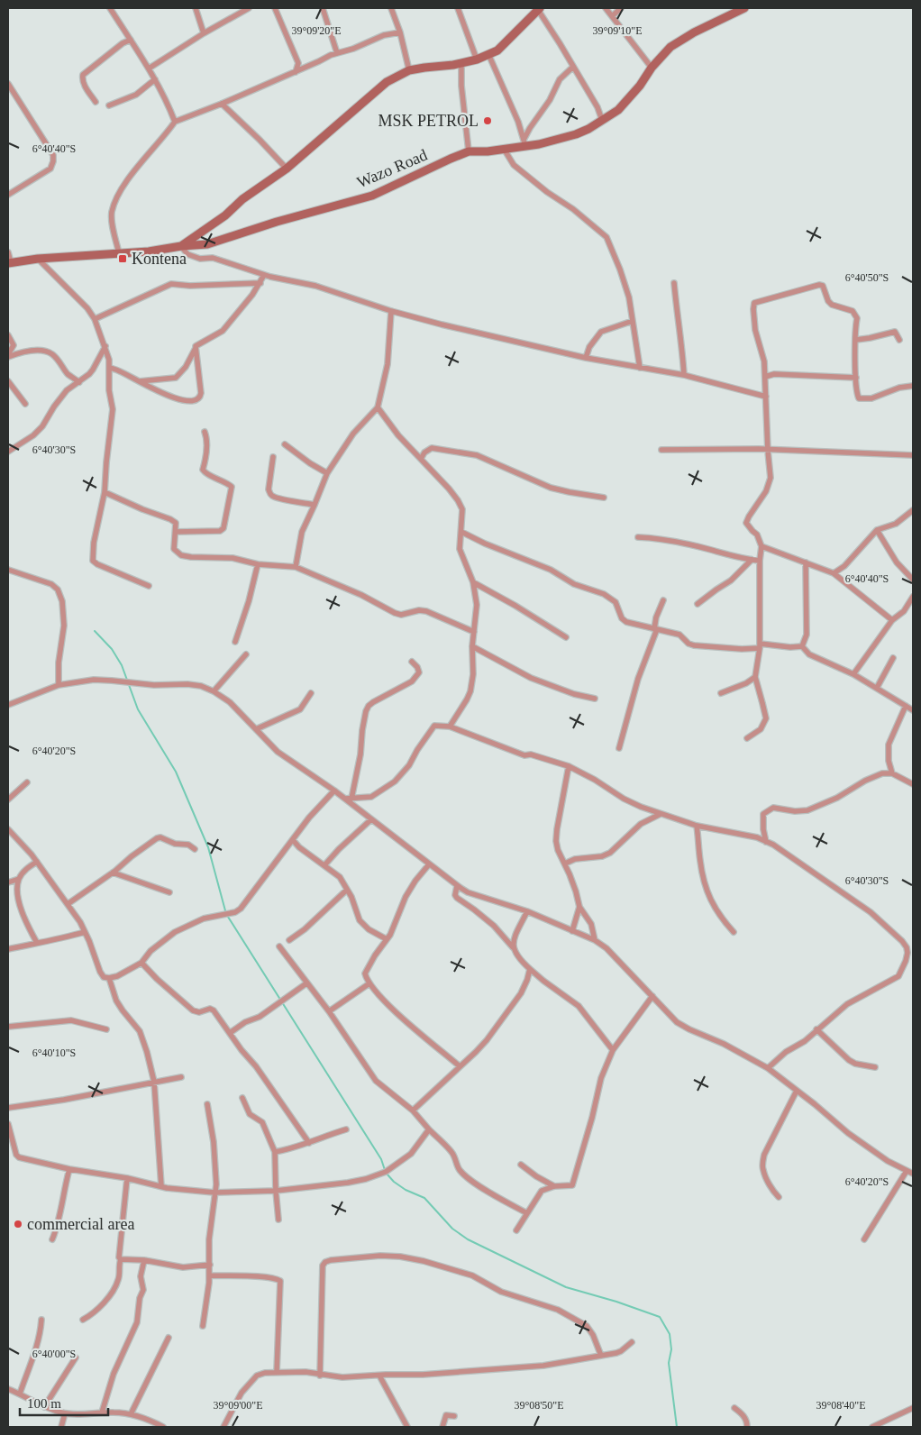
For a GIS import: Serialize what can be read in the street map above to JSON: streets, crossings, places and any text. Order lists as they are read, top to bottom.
{
  "streets": {
    "main road": ["Wazo Road"]
  },
  "places": {
    "other": ["MSK PETROL", "commercial area"],
    "transit": ["Kontena"]
  },
  "scale_bar": "100 m",
  "coordinates": [
    "39°09'20\"E",
    "39°09'10\"E",
    "6°40'40\"S",
    "6°40'50\"S",
    "6°40'30\"S",
    "6°40'20\"S",
    "6°40'10\"S",
    "6°40'00\"S",
    "39°09'00\"E",
    "39°08'50\"E",
    "39°08'40\"E"
  ]
}
